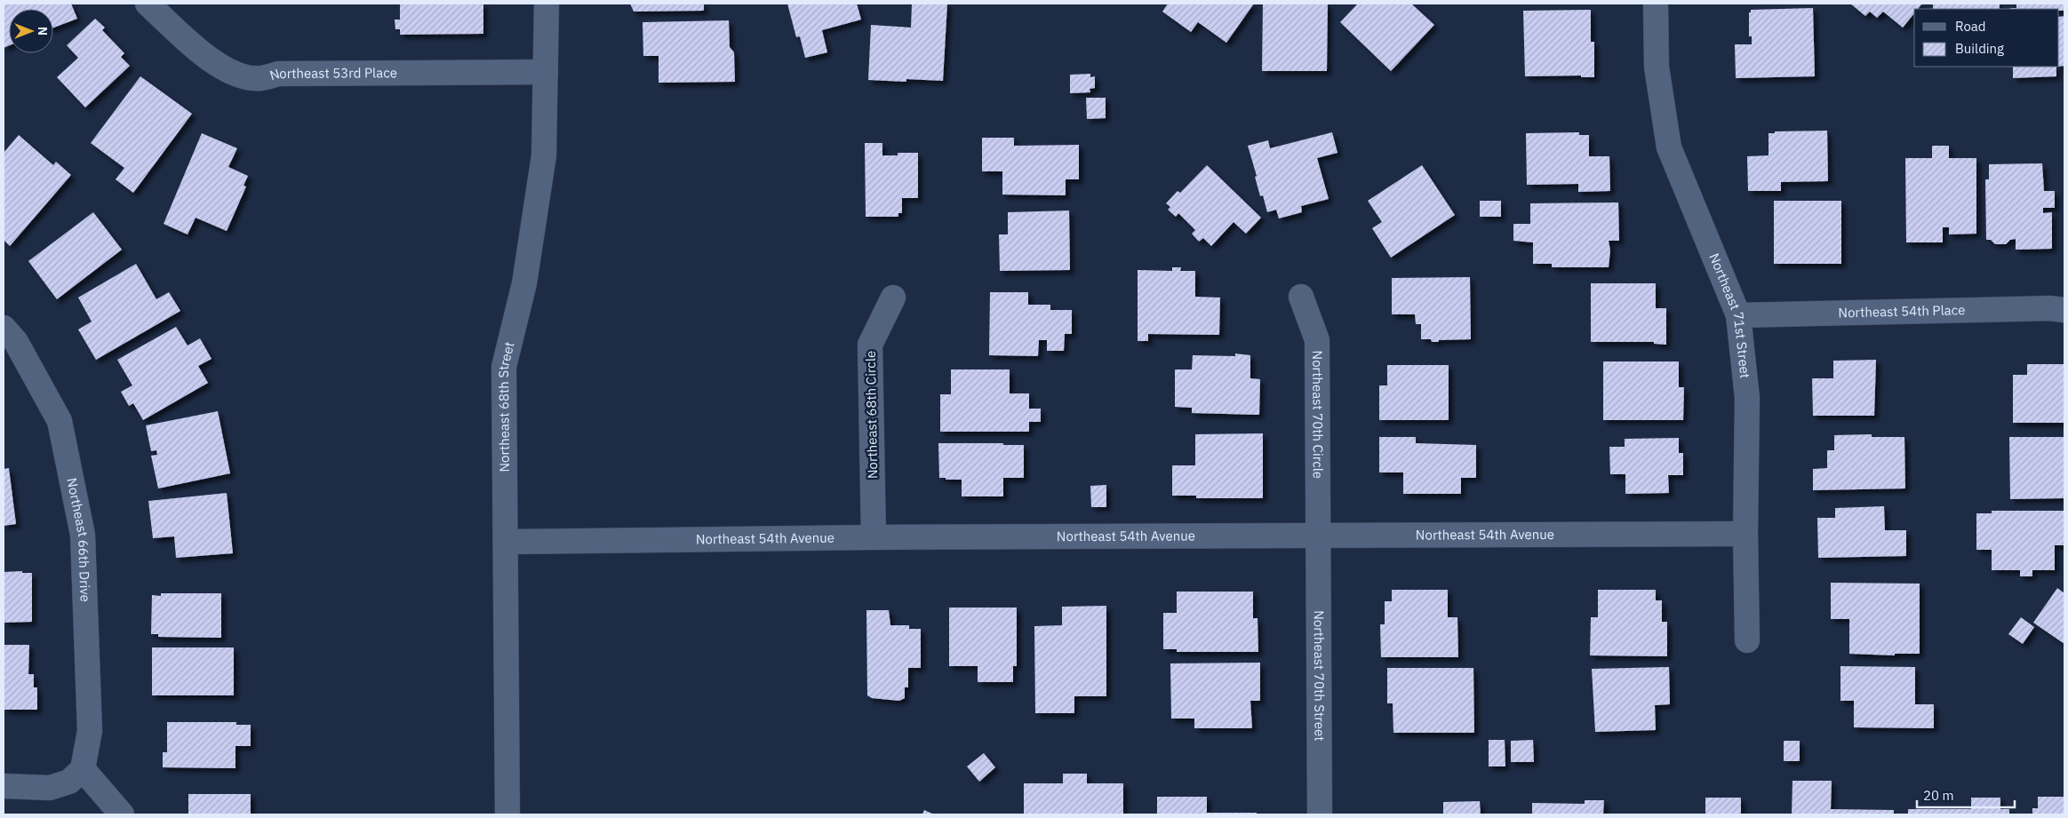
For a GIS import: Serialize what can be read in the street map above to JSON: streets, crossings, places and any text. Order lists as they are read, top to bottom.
{
  "streets": {
    "street": [
      "Northeast 53rd Place",
      "Northeast 54th Place",
      "Northeast 71st Street",
      "Northeast 68th Street",
      "Northeast 68th Circle",
      "Northeast 70th Circle",
      "Northeast 54th Avenue",
      "Northeast 66th Drive",
      "Northeast 70th Street"
    ]
  },
  "crossings": [
    ["Northeast 53rd Place", "Northeast 68th Street"],
    ["Northeast 54th Place", "Northeast 71st Street"],
    ["Northeast 71st Street", "Northeast 54th Avenue"],
    ["Northeast 68th Street", "Northeast 54th Avenue"],
    ["Northeast 68th Circle", "Northeast 54th Avenue"],
    ["Northeast 70th Circle", "Northeast 54th Avenue"],
    ["Northeast 70th Circle", "Northeast 70th Street"],
    ["Northeast 54th Avenue", "Northeast 70th Street"]
  ],
  "legend": ["Road", "Building"],
  "scale_bar": "20 m",
  "north": "right"
}
